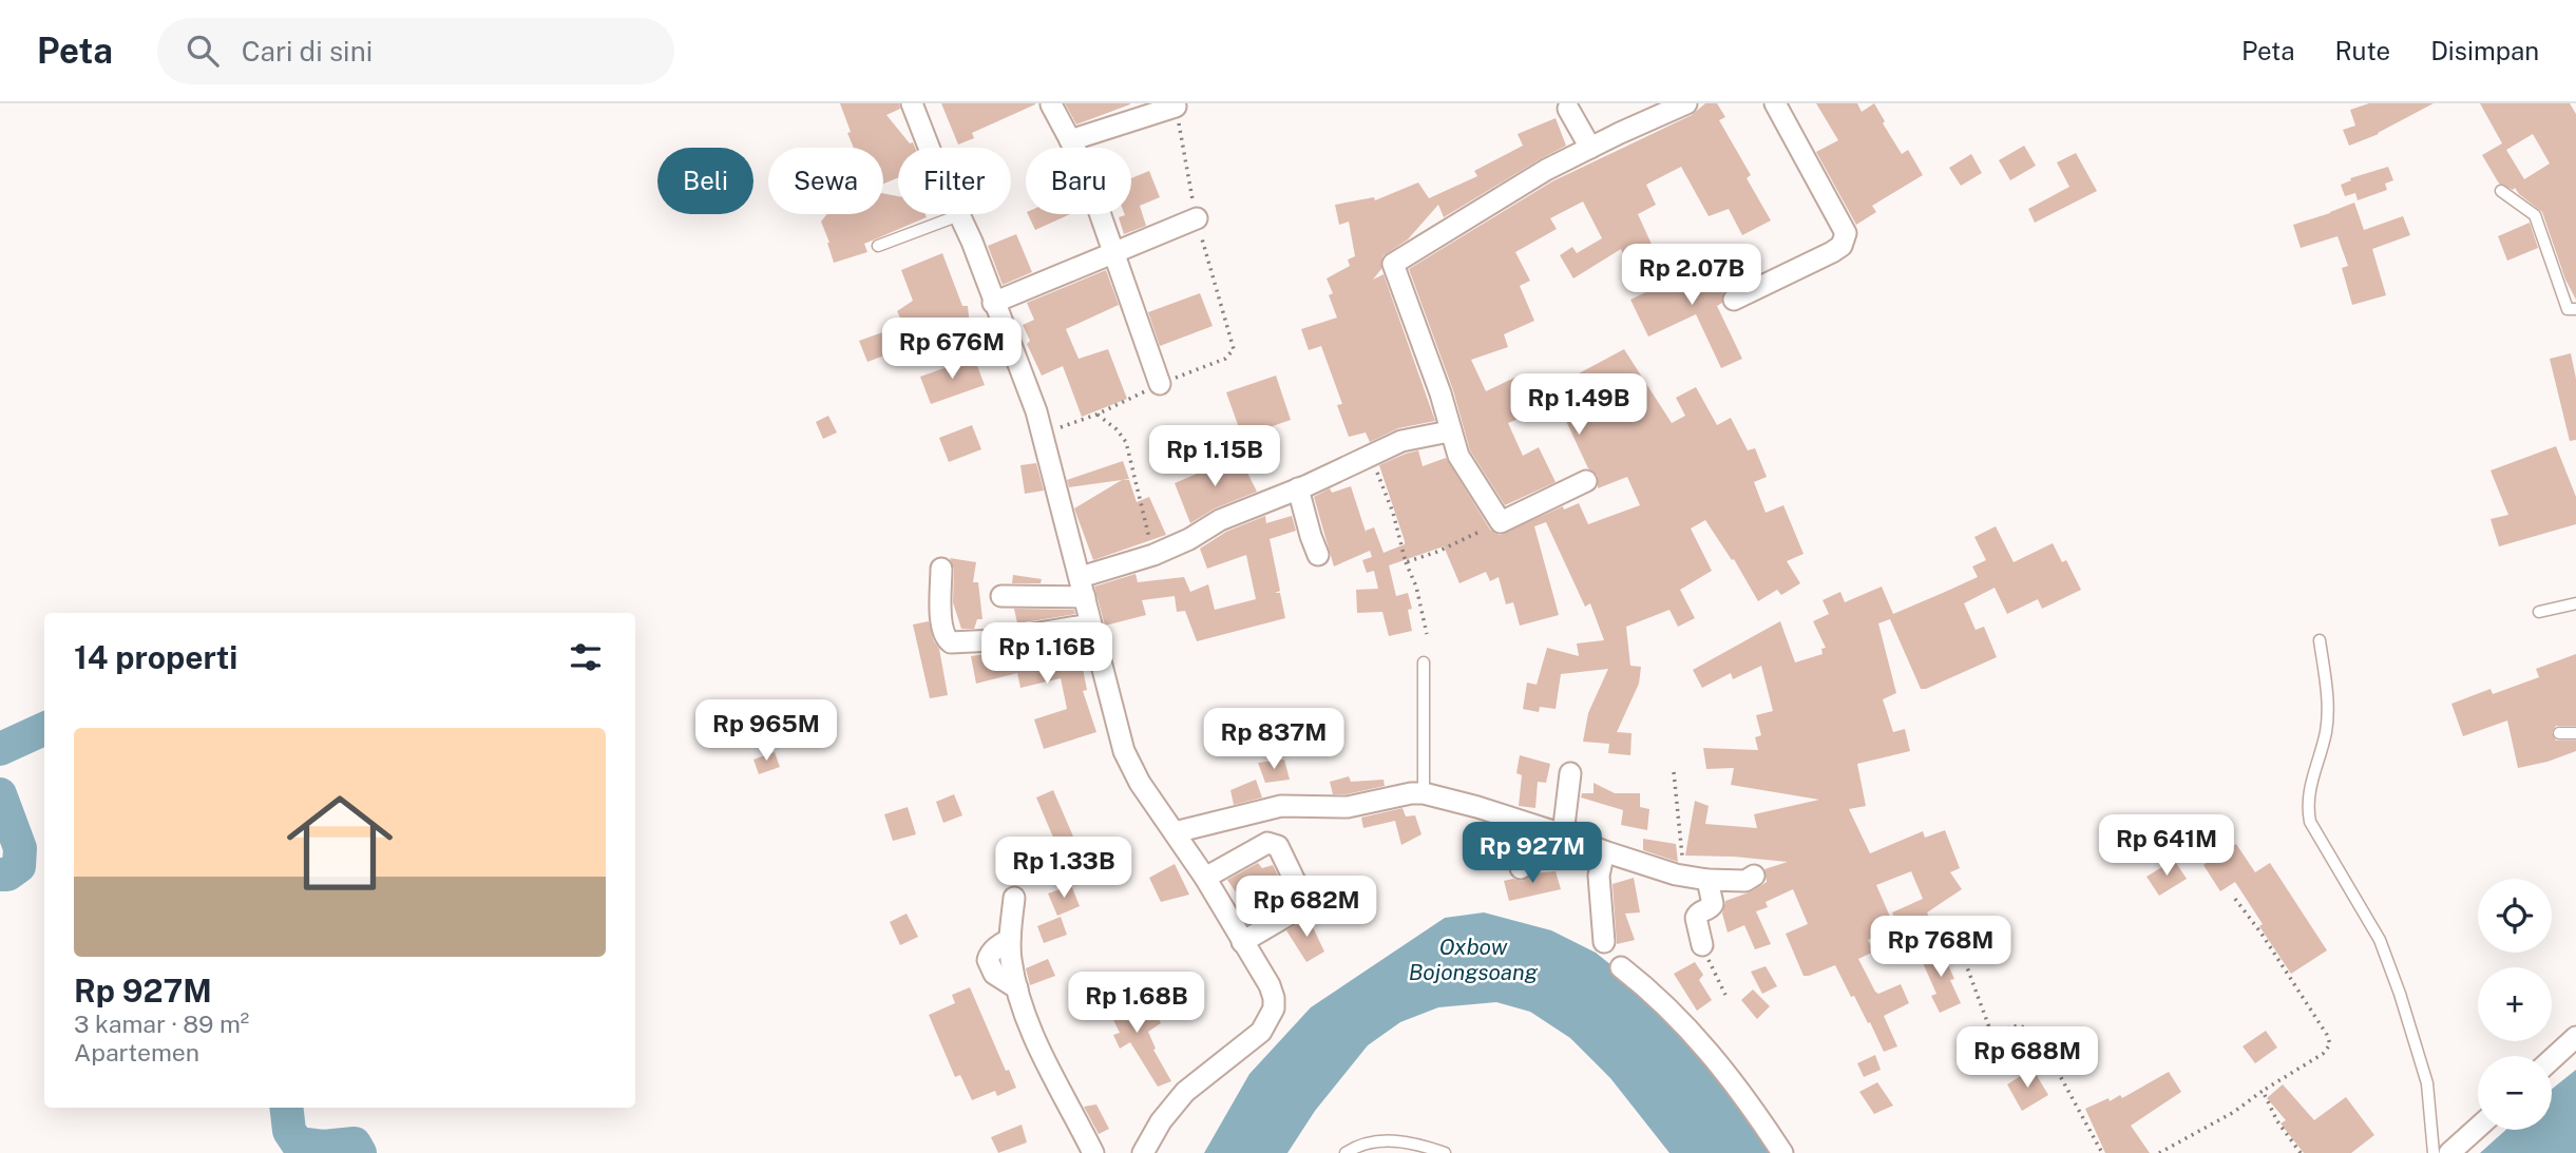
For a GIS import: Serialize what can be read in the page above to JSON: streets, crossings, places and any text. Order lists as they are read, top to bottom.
{
  "water": ["Oxbow Bojongsoang"],
  "page": {
    "header": "Peta",
    "search": "Cari di sini",
    "nav": ["Peta", "Rute", "Disimpan"],
    "chip": [
      "Beli",
      "Sewa",
      "Filter",
      "Baru"
    ],
    "price": [
      "Rp 2.07B",
      "Rp 676M",
      "Rp 1.49B",
      "Rp 1.15B",
      "Rp 1.16B",
      "Rp 965M",
      "Rp 837M",
      "Rp 641M",
      "Rp 927M",
      "Rp 1.33B",
      "Rp 682M",
      "Rp 768M",
      "Rp 1.68B",
      "Rp 688M"
    ],
    "heading": "14 properti",
    "list": [
      {
        "name": "Rp 927M",
        "note": "3 kamar · 89 m² · Apartemen"
      }
    ],
    "map_buttons": ["+", "−"]
  }
}
